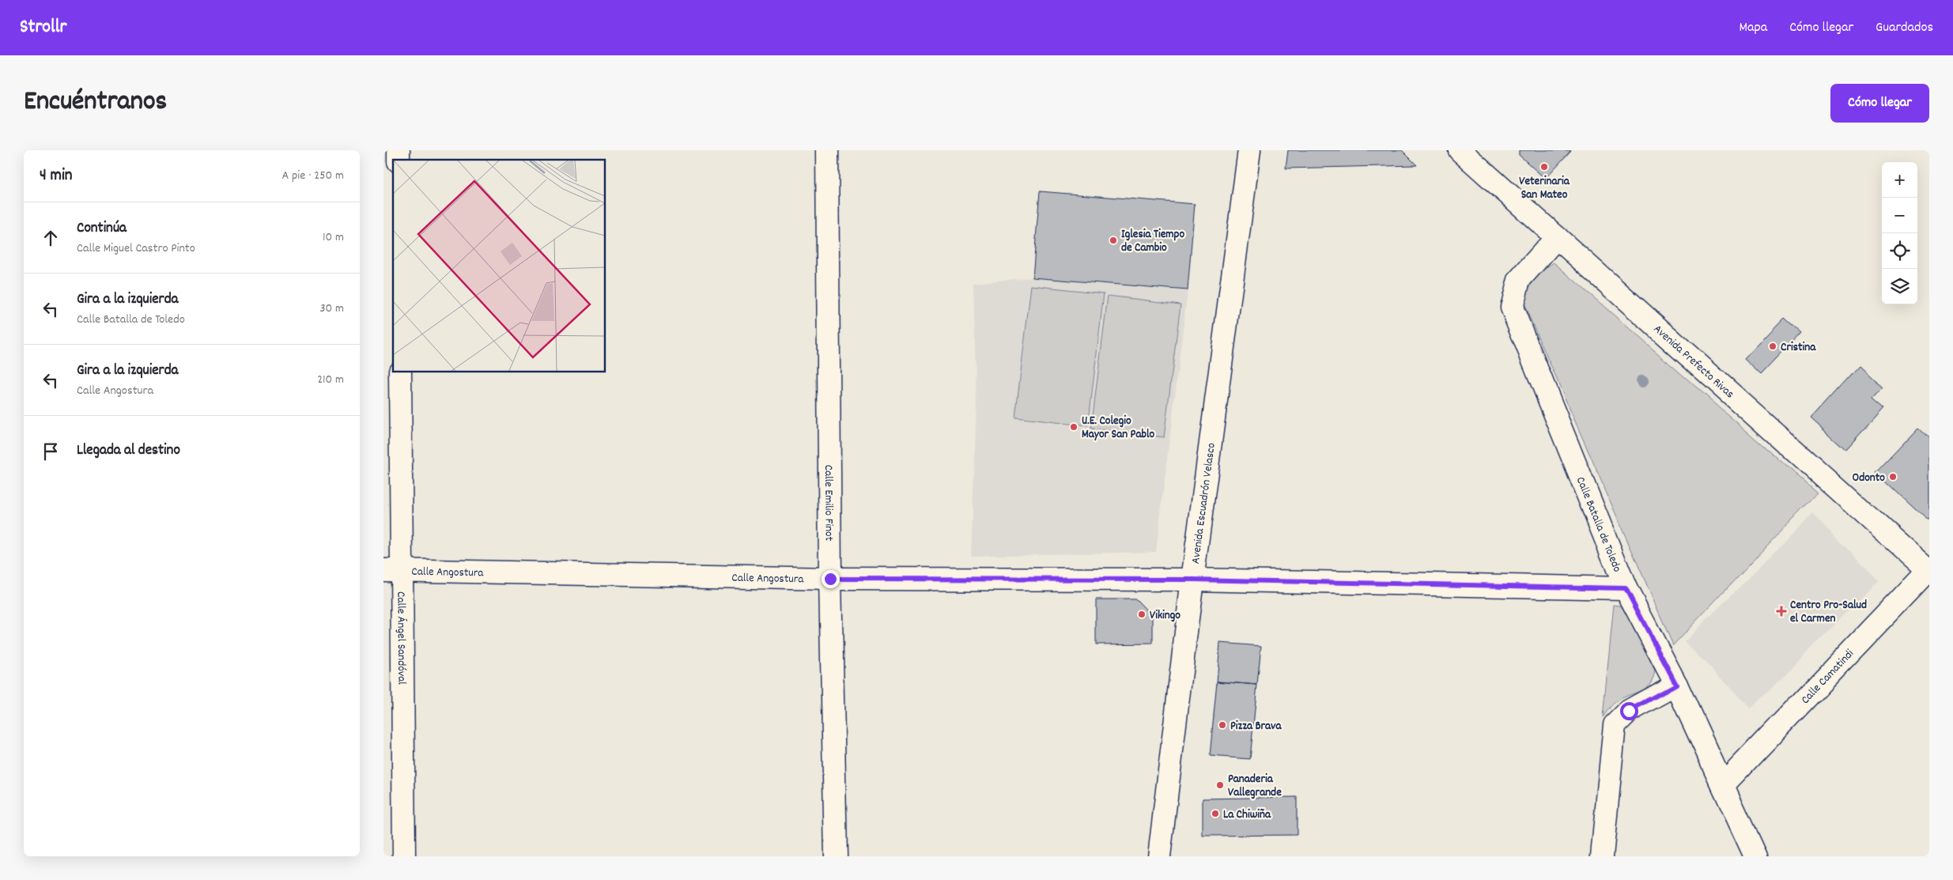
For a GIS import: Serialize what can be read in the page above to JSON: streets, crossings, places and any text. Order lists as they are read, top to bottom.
{
  "streets": {
    "street": [
      "Avenida Prefecto Rivas",
      "Avenida Escuadrón Velasco",
      "Calle Emilio Finot",
      "Calle Batalla de Toledo",
      "Calle Angostura",
      "Calle Ángel Sandóval",
      "Calle Camatindi"
    ]
  },
  "crossings": [
    ["Avenida Prefecto Rivas", "Calle Batalla de Toledo"],
    ["Avenida Prefecto Rivas", "Calle Camatindi"],
    ["Avenida Escuadrón Velasco", "Calle Angostura"],
    ["Calle Emilio Finot", "Calle Angostura"],
    ["Calle Batalla de Toledo", "Calle Angostura"],
    ["Calle Batalla de Toledo", "Calle Camatindi"],
    ["Calle Angostura", "Calle Ángel Sandóval"]
  ],
  "places": {
    "other": [
      "Veterinaria San Mateo",
      "Iglesia Tiempo de Cambio",
      "Cristina",
      "U.E. Colegio Mayor San Pablo",
      "Odonto",
      "Vikingo",
      "Pizza Brava",
      "Panaderia Vallegrande",
      "La Chiwiña"
    ],
    "health": ["Centro Pro-Salud el Carmen"]
  },
  "page": {
    "header": "Strollr",
    "nav": ["Mapa", "Cómo llegar", "Guardados"],
    "title": "Encuéntranos",
    "buttons": "Cómo llegar",
    "heading": ["4 min", "A pie · 250 m"],
    "map_buttons": ["+", "−"],
    "list": [
      ["Continúa", "Calle Miguel Castro Pinto", "10 m"],
      ["Gira a la izquierda", "Calle Batalla de Toledo", "30 m"],
      ["Gira a la izquierda", "Calle Angostura", "210 m"],
      "Llegada al destino"
    ]
  }
}
